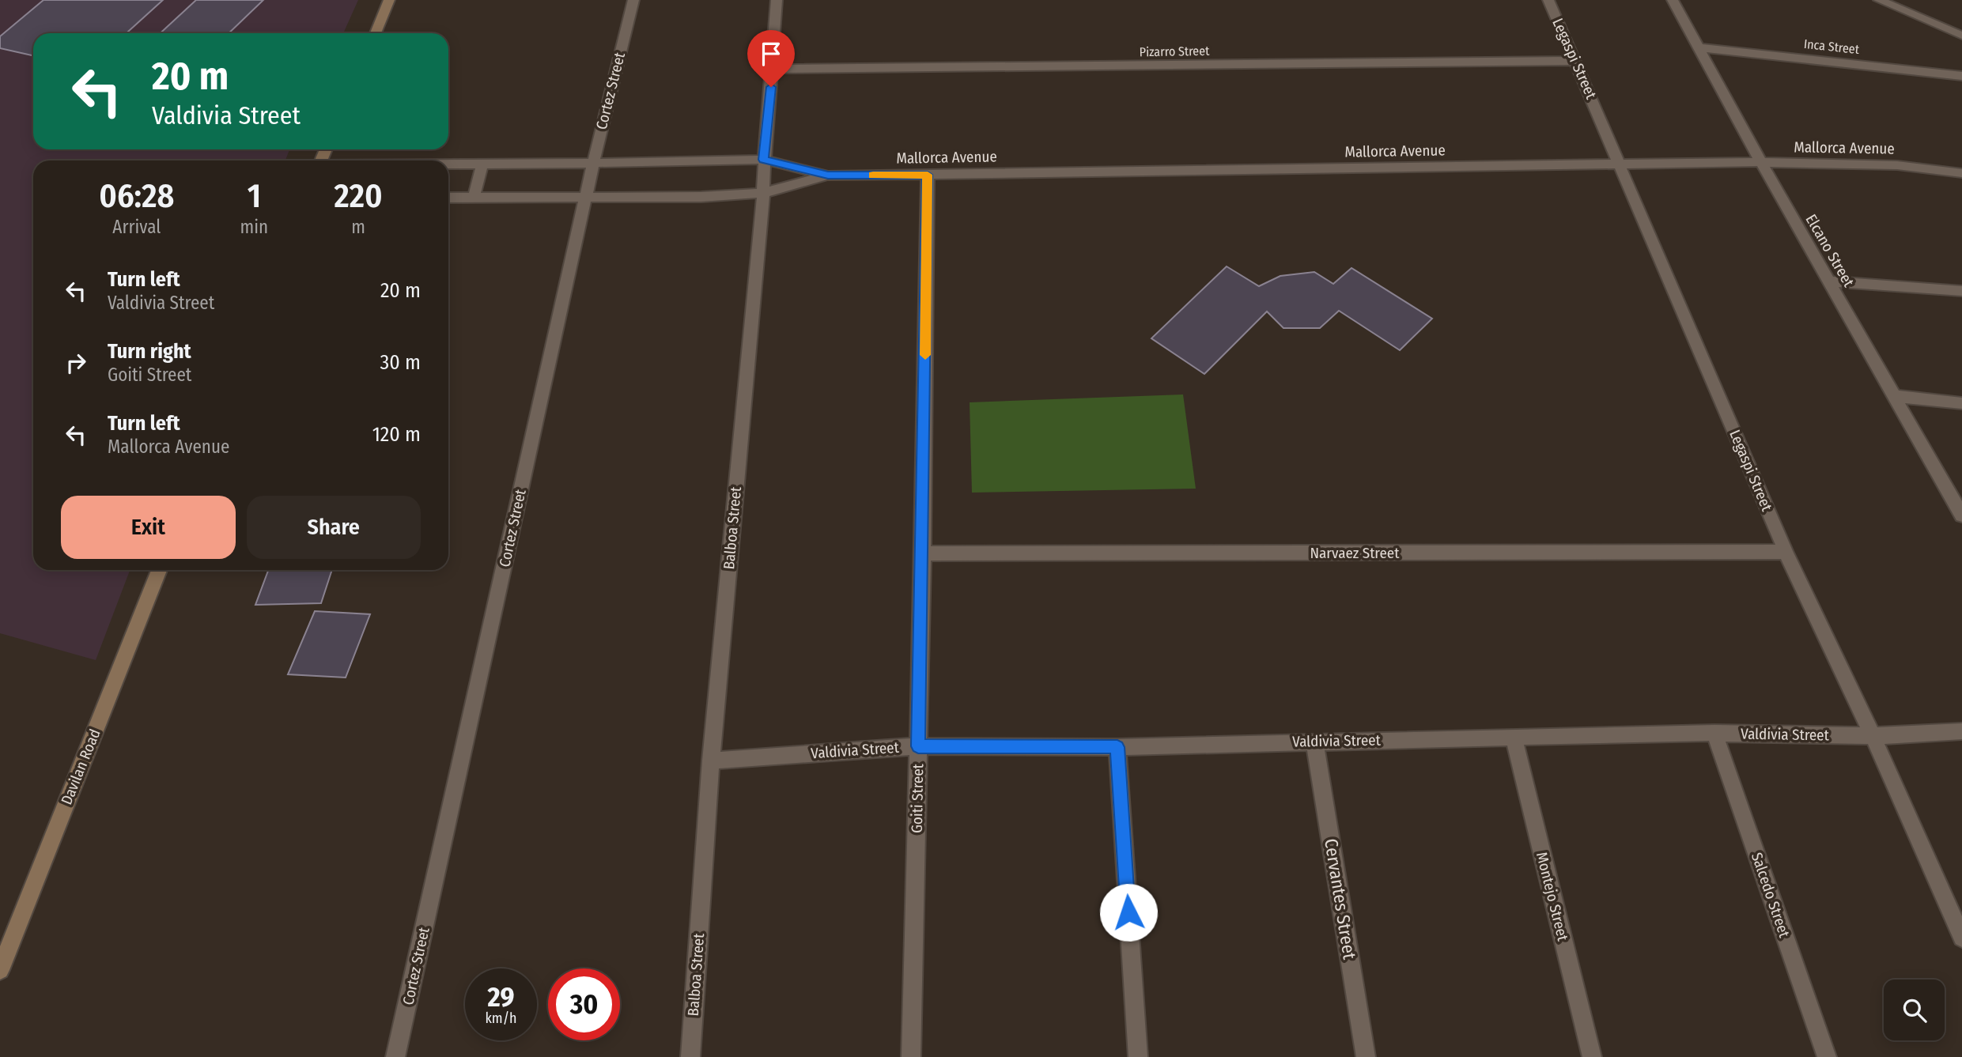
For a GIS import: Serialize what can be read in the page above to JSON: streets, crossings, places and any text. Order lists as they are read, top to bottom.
{
  "streets": {
    "main road": ["Davilan Road"],
    "street": [
      "Inca Street",
      "Pizarro Street",
      "Legaspi Street",
      "Cortez Street",
      "Mallorca Avenue",
      "Elcano Street",
      "Balboa Street",
      "Narvaez Street",
      "Valdivia Street",
      "Goiti Street",
      "Salcedo Street",
      "Montejo Street",
      "Cervantes Street"
    ]
  },
  "crossings": [
    ["Inca Street", "Elcano Street"],
    ["Pizarro Street", "Legaspi Street"],
    ["Pizarro Street", "Balboa Street"],
    ["Legaspi Street", "Mallorca Avenue"],
    ["Legaspi Street", "Narvaez Street"],
    ["Legaspi Street", "Valdivia Street"],
    ["Cortez Street", "Mallorca Avenue"],
    ["Mallorca Avenue", "Elcano Street"],
    ["Mallorca Avenue", "Balboa Street"],
    ["Mallorca Avenue", "Goiti Street"],
    ["Balboa Street", "Valdivia Street"],
    ["Narvaez Street", "Goiti Street"],
    ["Valdivia Street", "Goiti Street"],
    ["Valdivia Street", "Salcedo Street"],
    ["Valdivia Street", "Montejo Street"],
    ["Valdivia Street", "Cervantes Street"]
  ],
  "page": {
    "turn": ["20 m", "Valdivia Street"],
    "eta": [
      "06:28",
      "Arrival",
      "1",
      "min",
      "220",
      "m"
    ],
    "list": [
      {
        "name": "Turn left",
        "note": "Valdivia Street",
        "value": "20 m"
      },
      {
        "name": "Turn right",
        "note": "Goiti Street",
        "value": "30 m"
      },
      {
        "name": "Turn left",
        "note": "Mallorca Avenue",
        "value": "120 m"
      }
    ],
    "buttons": ["Exit", "Share"],
    "speed": "29 km/h",
    "limit": "30"
  }
}
